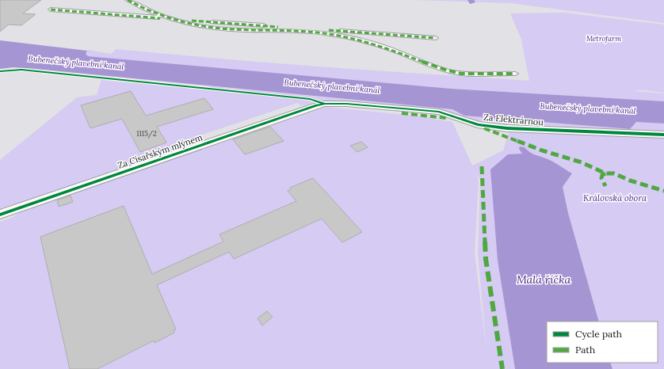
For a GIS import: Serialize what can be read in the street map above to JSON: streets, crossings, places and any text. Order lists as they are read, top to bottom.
{
  "streets": {
    "street": ["Za Elektrárnou", "Za Císařským mlýnem"]
  },
  "crossings": [
    ["Za Elektrárnou", "Za Císařským mlýnem"]
  ],
  "water": ["Bubenečský plavební kanál", "Malá říčka"],
  "parks": ["Metrofarm", "Královská obora"],
  "house_numbers": ["1115/2"],
  "legend": ["Cycle path", "Path"]
}
